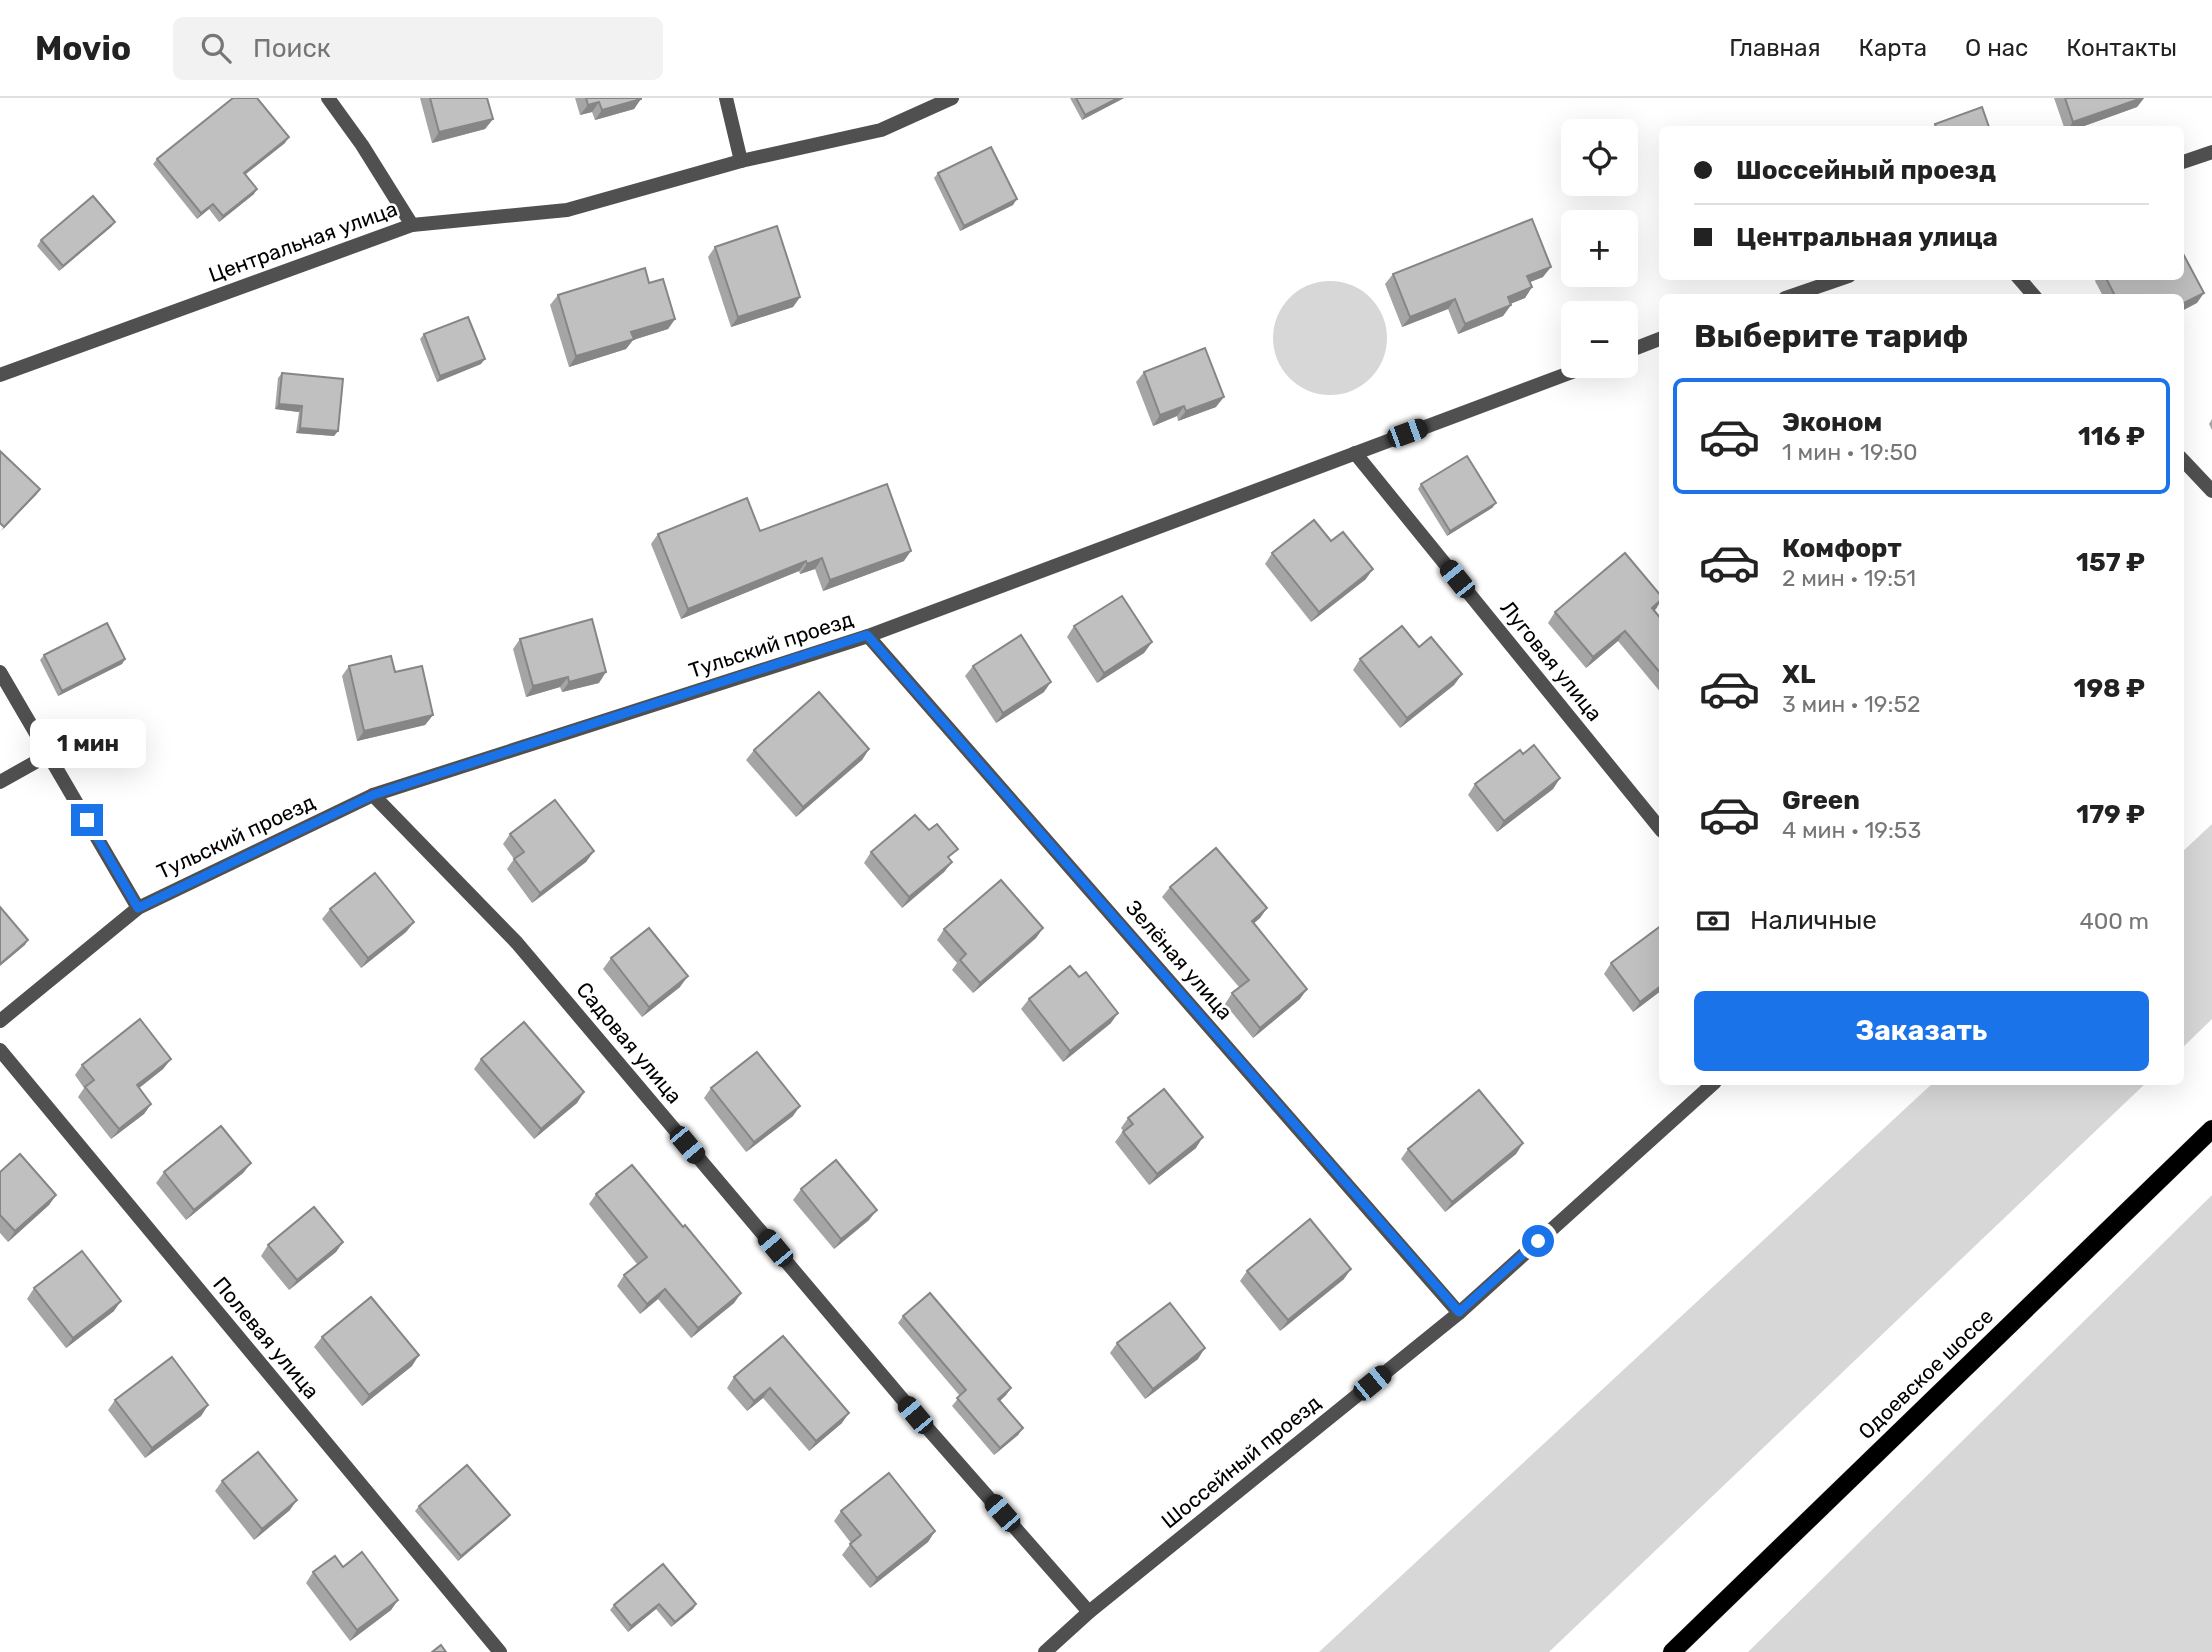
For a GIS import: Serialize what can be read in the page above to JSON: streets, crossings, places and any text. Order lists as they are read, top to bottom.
{
  "streets": {
    "main road": ["Одоевское шоссе"],
    "street": [
      "Центральная улица",
      "Тульский проезд",
      "Луговая улица",
      "Зелёная улица",
      "Садовая улица",
      "Полевая улица",
      "Шоссейный проезд"
    ]
  },
  "crossings": [
    ["Тульский проезд", "Луговая улица"],
    ["Тульский проезд", "Зелёная улица"],
    ["Тульский проезд", "Садовая улица"],
    ["Зелёная улица", "Шоссейный проезд"],
    ["Садовая улица", "Шоссейный проезд"]
  ],
  "page": {
    "header": "Movio",
    "search": "Поиск",
    "nav": [
      "Главная",
      "Карта",
      "О нас",
      "Контакты"
    ],
    "map_buttons": ["+", "−"],
    "banner": ["Шоссейный проезд", "Центральная улица"],
    "heading": "Выберите тариф",
    "list": [
      {
        "name": "Эконом",
        "note": "1 мин · 19:50",
        "value": "116 ₽"
      },
      {
        "name": "Комфорт",
        "note": "2 мин · 19:51",
        "value": "157 ₽"
      },
      {
        "name": "XL",
        "note": "3 мин · 19:52",
        "value": "198 ₽"
      },
      {
        "name": "Green",
        "note": "4 мин · 19:53",
        "value": "179 ₽"
      }
    ],
    "bubble": "1 мин",
    "pay": ["Наличные", "400 m"],
    "buttons": "Заказать"
  }
}
